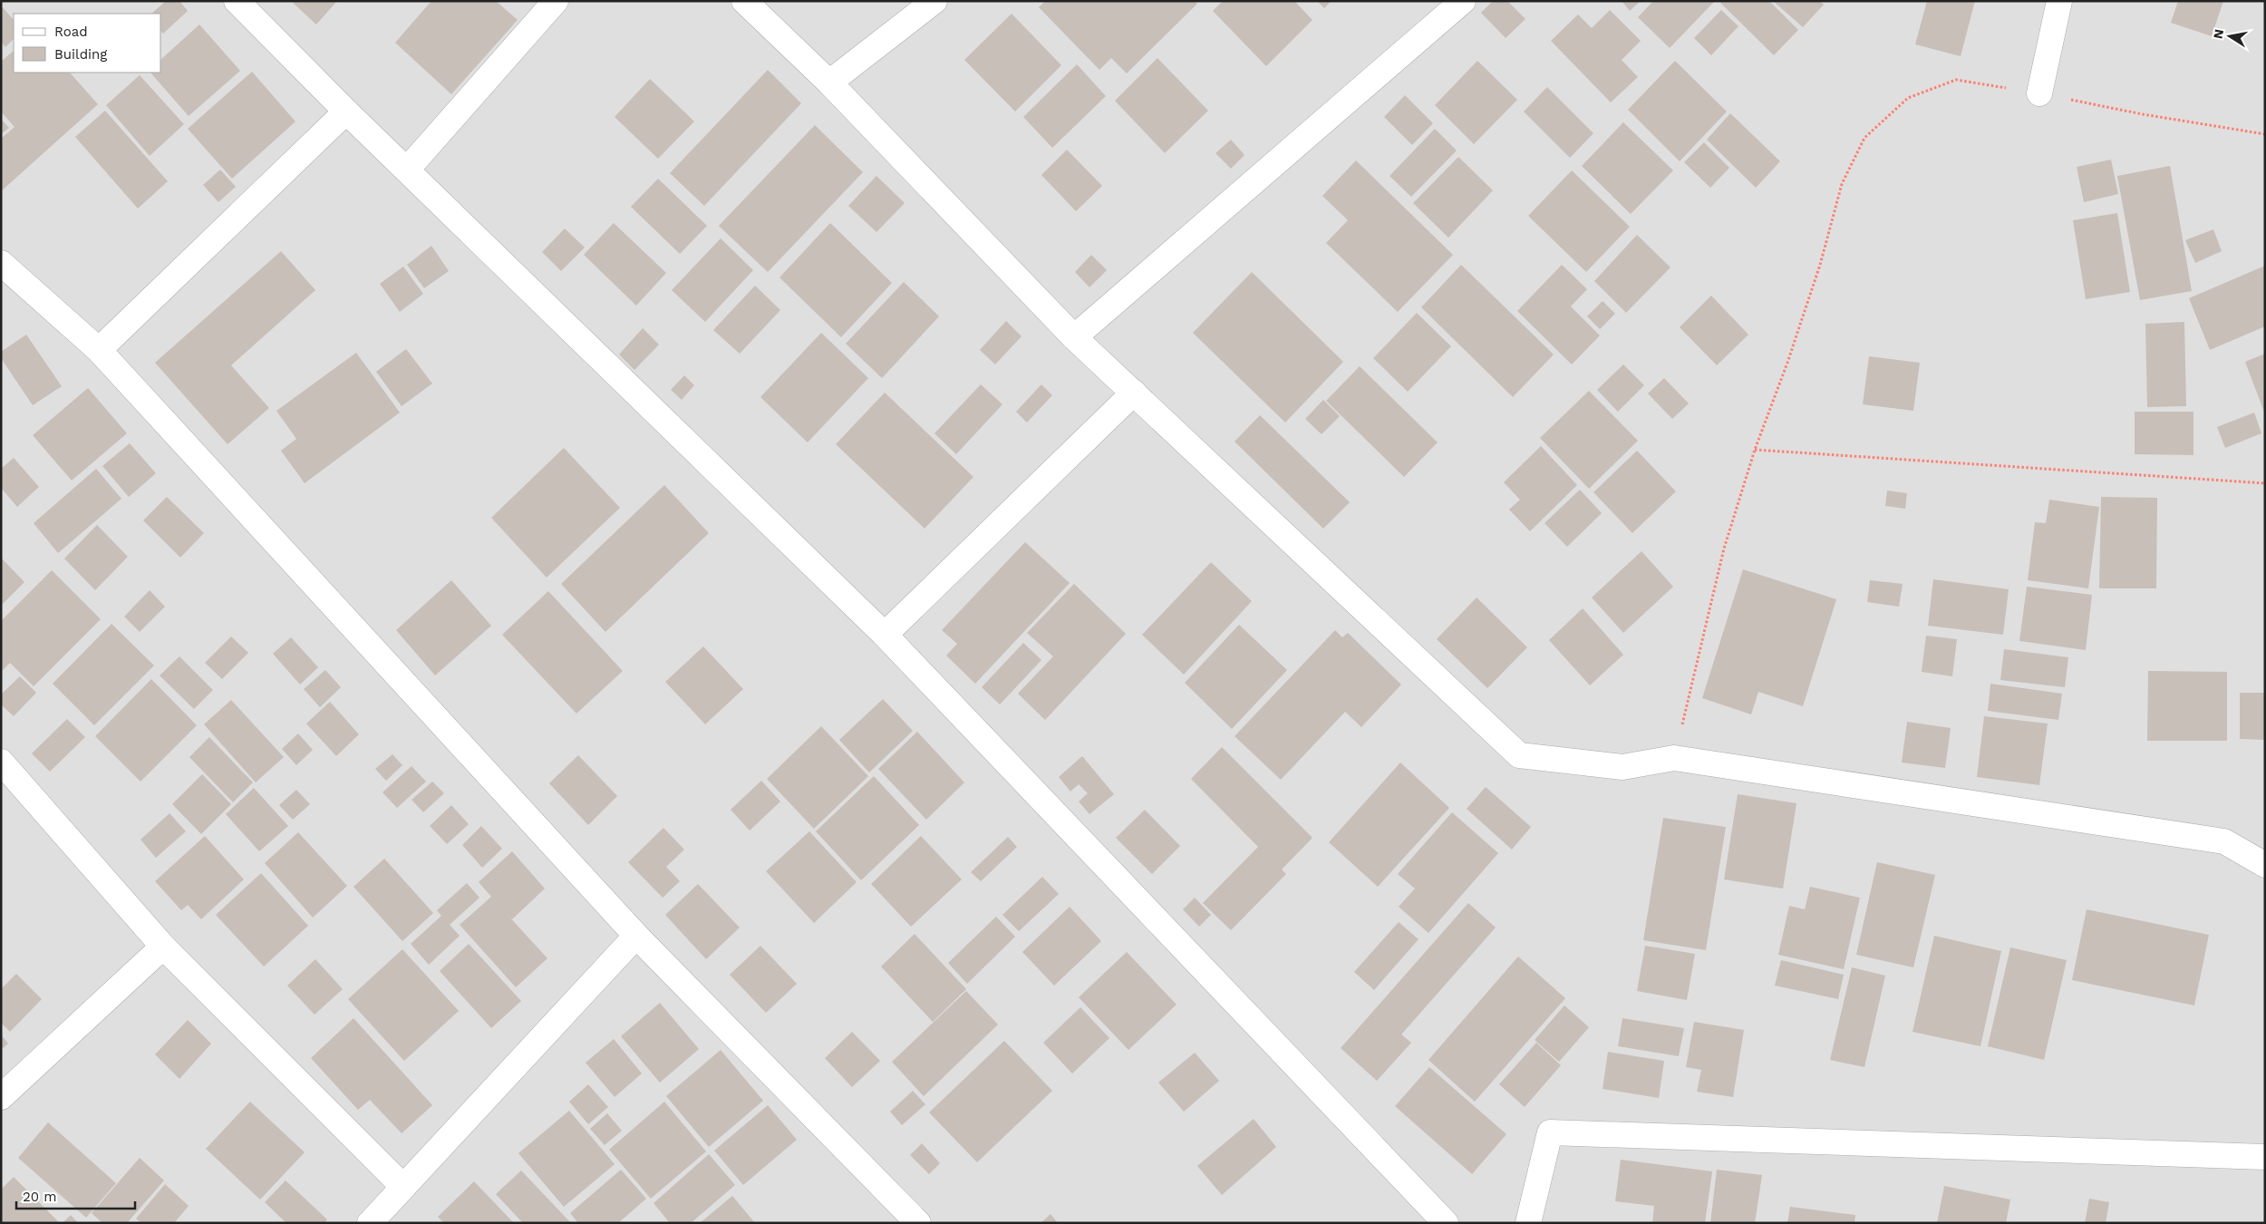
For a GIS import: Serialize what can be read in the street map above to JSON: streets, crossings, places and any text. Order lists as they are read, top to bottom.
{
  "legend": ["Road", "Building"],
  "scale_bar": "20 m",
  "north": "left"
}
